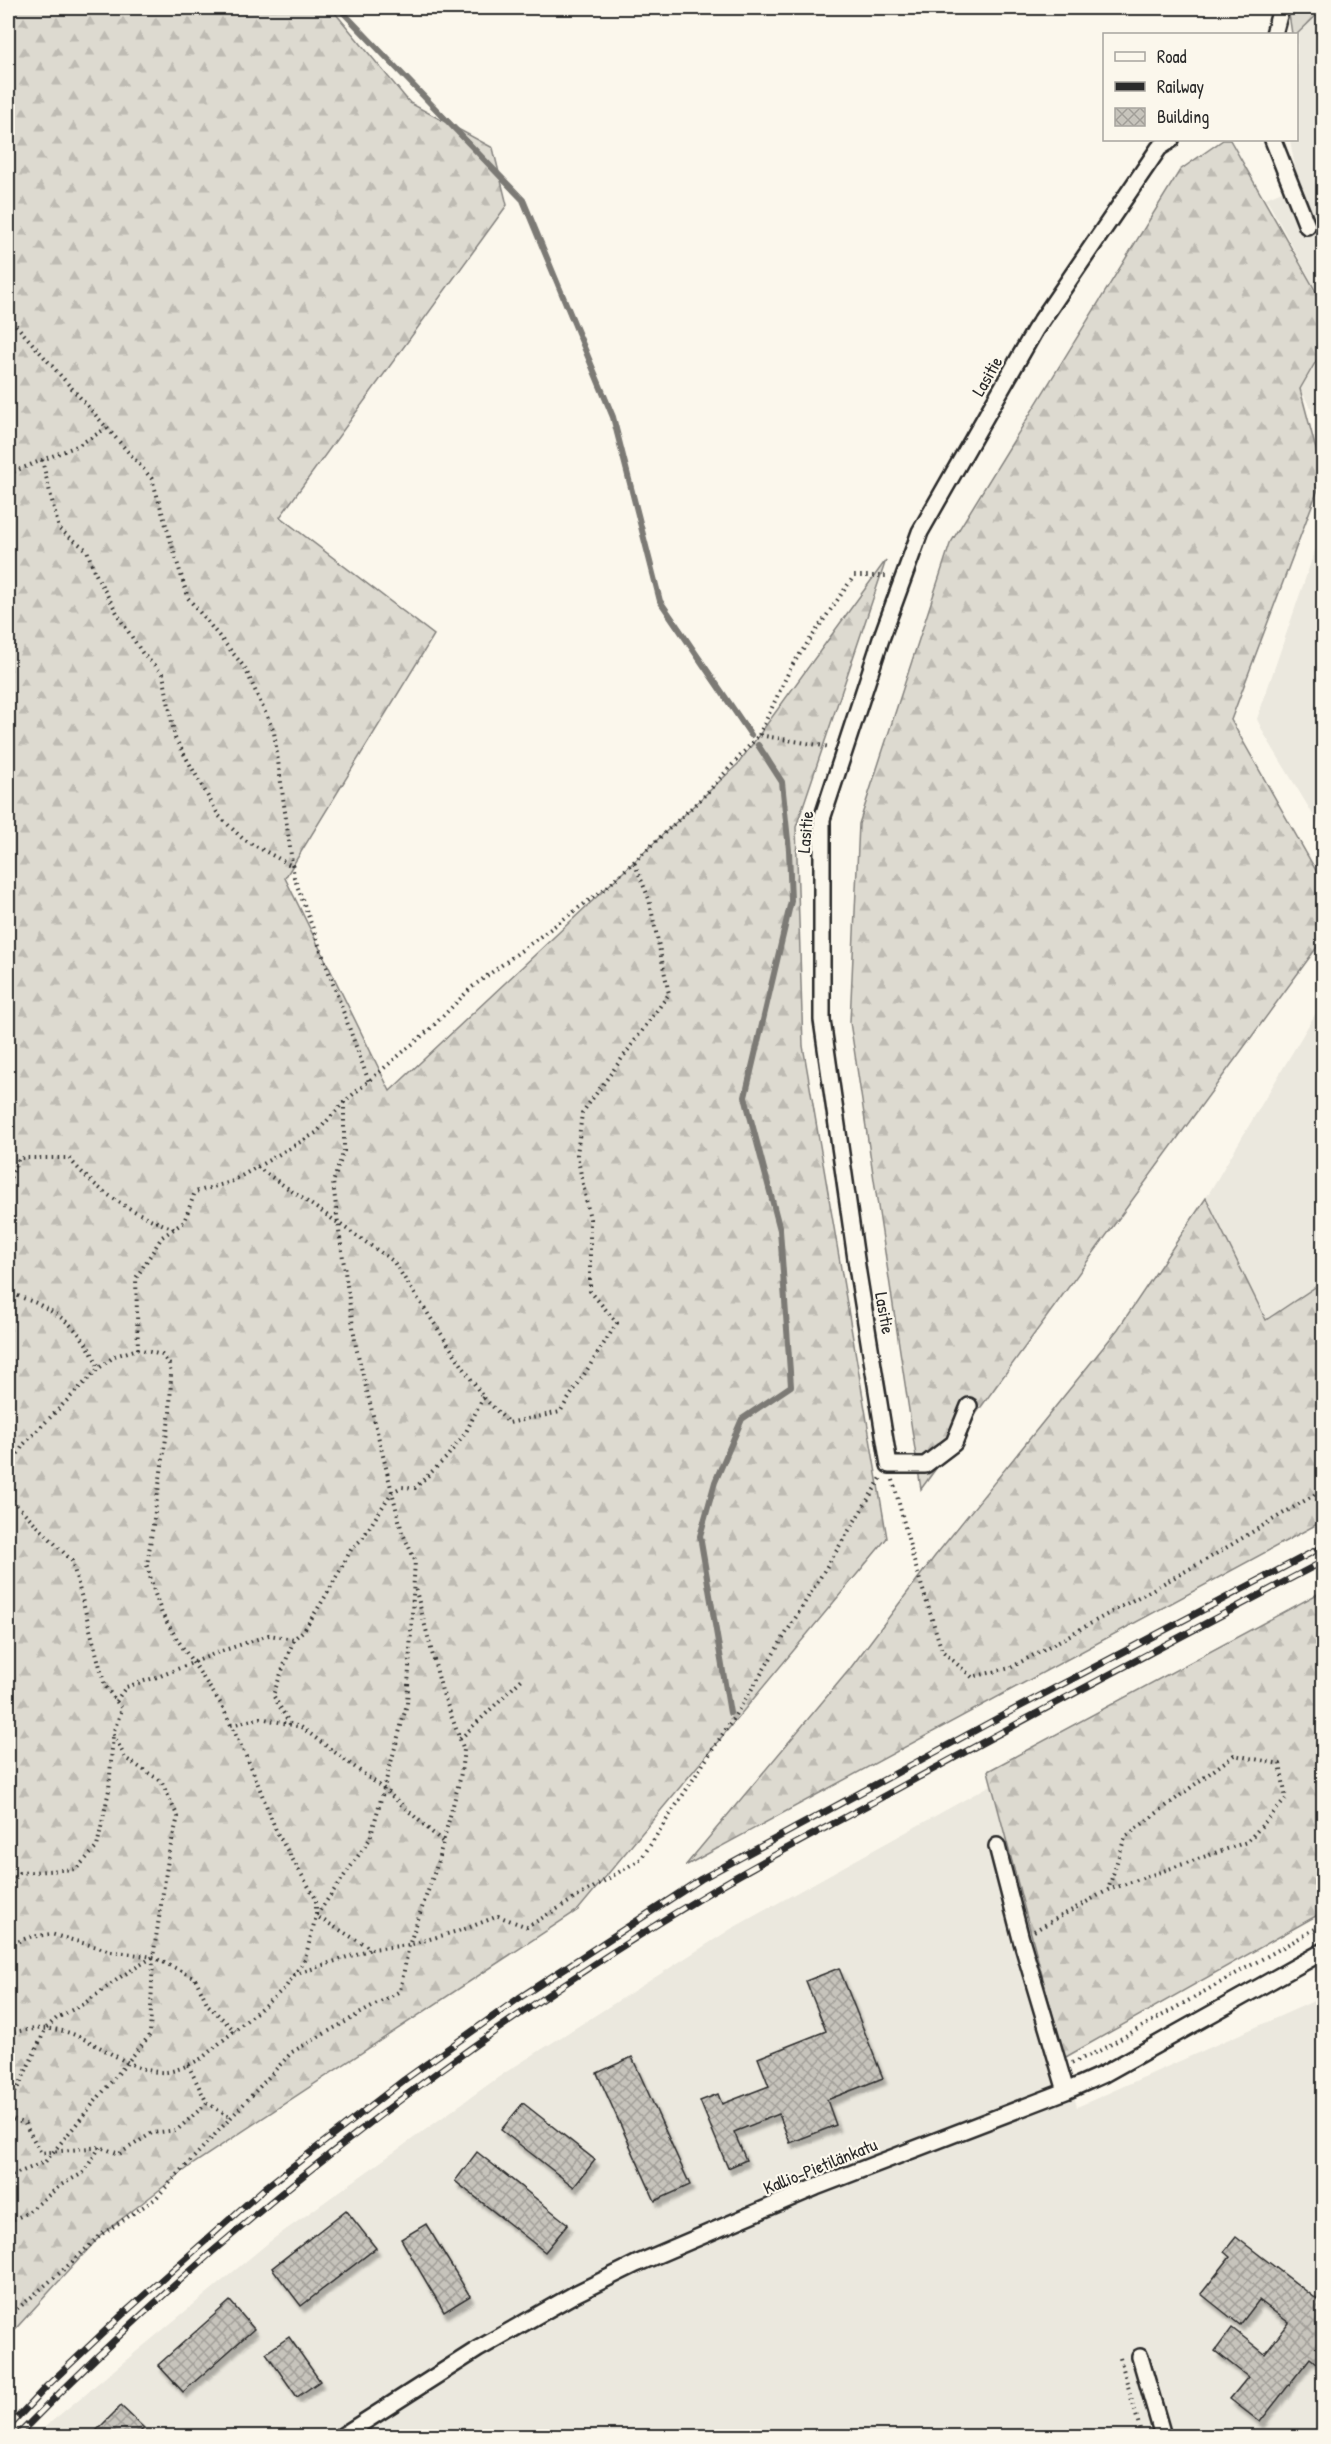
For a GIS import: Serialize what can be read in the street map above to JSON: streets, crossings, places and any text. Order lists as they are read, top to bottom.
{
  "streets": {
    "street": ["Lasitie", "Kallio-Pietilänkatu"]
  },
  "legend": ["Road", "Railway", "Building"]
}
